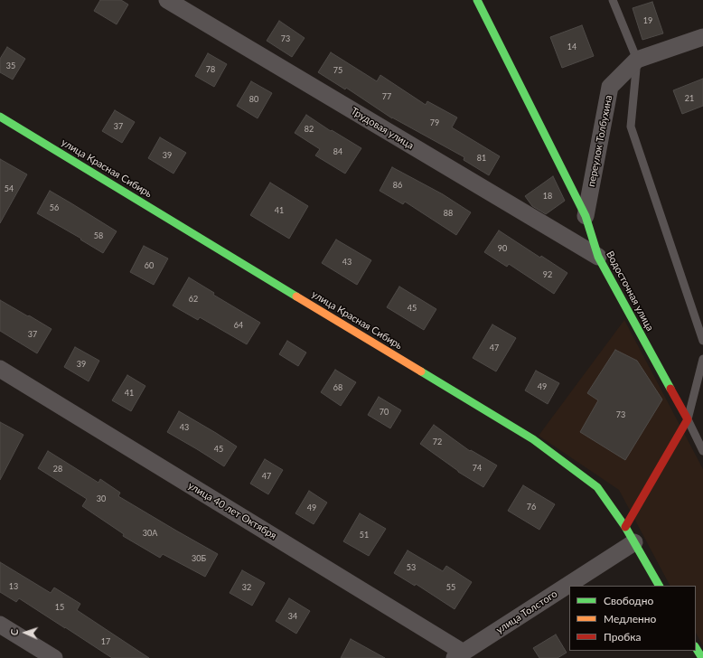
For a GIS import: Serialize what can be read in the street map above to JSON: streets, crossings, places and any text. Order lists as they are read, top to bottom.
{
  "streets": {
    "main road": ["улица Красная Сибирь", "Водосточная улица"],
    "street": [
      "Трудовая улица",
      "переулок Толбухина",
      "улица 40 лет Октября",
      "улица Толстого"
    ]
  },
  "crossings": [
    ["Трудовая улица", "Водосточная улица"],
    ["переулок Толбухина", "Водосточная улица"],
    ["улица Красная Сибирь", "улица Толстого"],
    ["улица 40 лет Октября", "улица Толстого"]
  ],
  "house_numbers": [
    "19",
    "73",
    "14",
    "35",
    "78",
    "75",
    "77",
    "21",
    "80",
    "79",
    "37",
    "82",
    "84",
    "39",
    "81",
    "86",
    "54",
    "18",
    "56",
    "41",
    "88",
    "58",
    "90",
    "43",
    "60",
    "92",
    "62",
    "45",
    "64",
    "37",
    "47",
    "39",
    "49",
    "68",
    "41",
    "70",
    "73",
    "43",
    "72",
    "45",
    "74",
    "28",
    "47",
    "30",
    "76",
    "49",
    "30А",
    "51",
    "30Б",
    "53",
    "13",
    "32",
    "55",
    "15",
    "34",
    "17"
  ],
  "legend": ["Свободно", "Медленно", "Пробка"],
  "north": "left"
}
